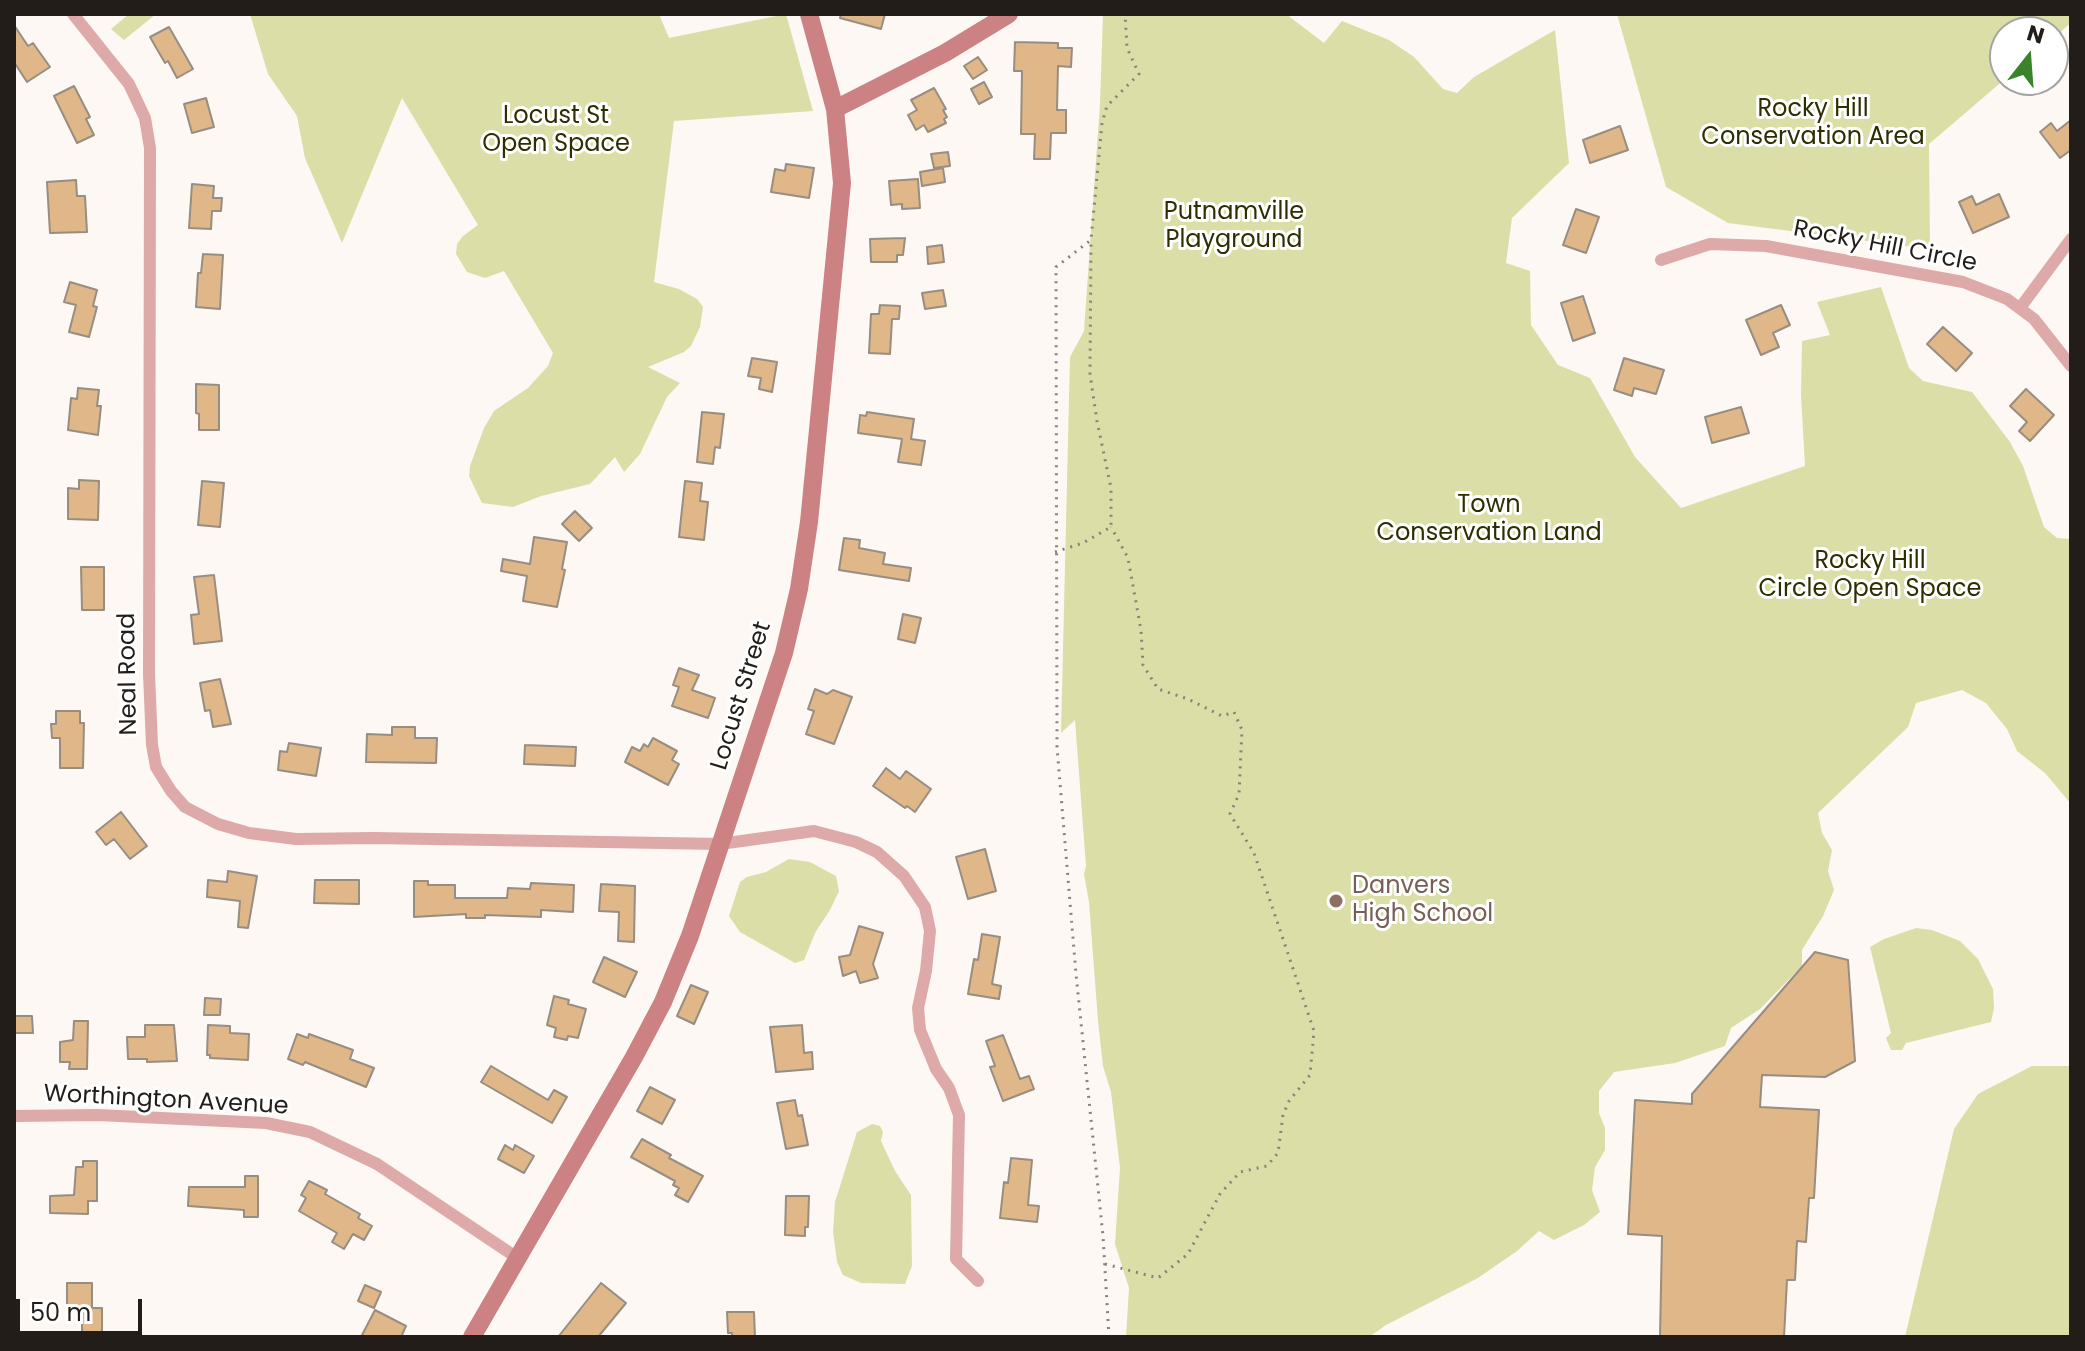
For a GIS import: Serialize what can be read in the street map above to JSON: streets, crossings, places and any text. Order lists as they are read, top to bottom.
{
  "streets": {
    "main road": ["Locust Street"],
    "street": ["Rocky Hill Circle", "Neal Road", "Worthington Avenue"]
  },
  "crossings": [
    ["Neal Road", "Locust Street"],
    ["Locust Street", "Worthington Avenue"]
  ],
  "parks": [
    "Rocky Hill Conservation Area",
    "Locust St Open Space",
    "Putnamville Playground",
    "Town Conservation Land",
    "Rocky Hill Circle Open Space"
  ],
  "places": ["Danvers High School"],
  "scale_bar": "50 m",
  "north": "top"
}
